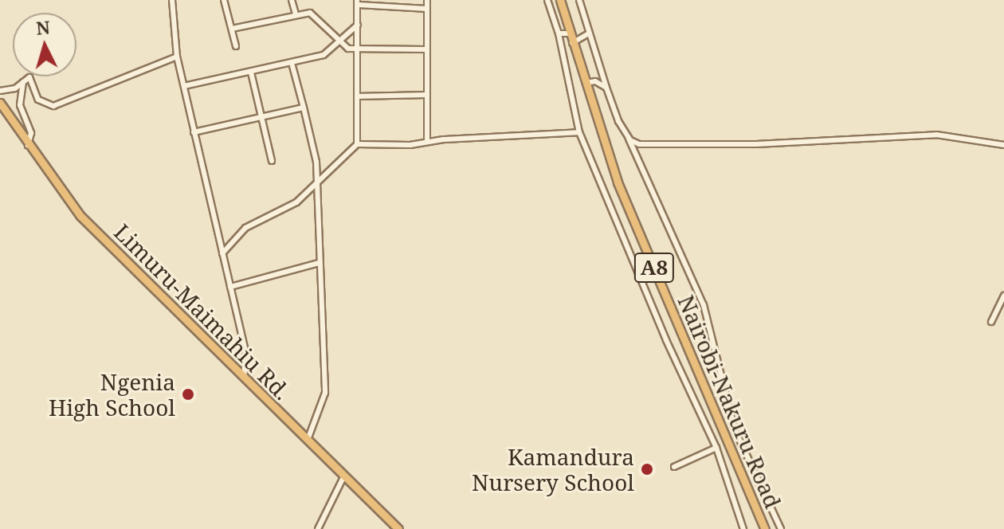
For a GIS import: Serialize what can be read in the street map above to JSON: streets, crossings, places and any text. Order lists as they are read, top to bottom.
{
  "streets": {
    "highway": ["A8", "Limuru-Maimahiu Rd.", "Nairobi-Nakuru Road"]
  },
  "places": ["Ngenia High School", "Kamandura Nursery School"],
  "north": "top"
}
